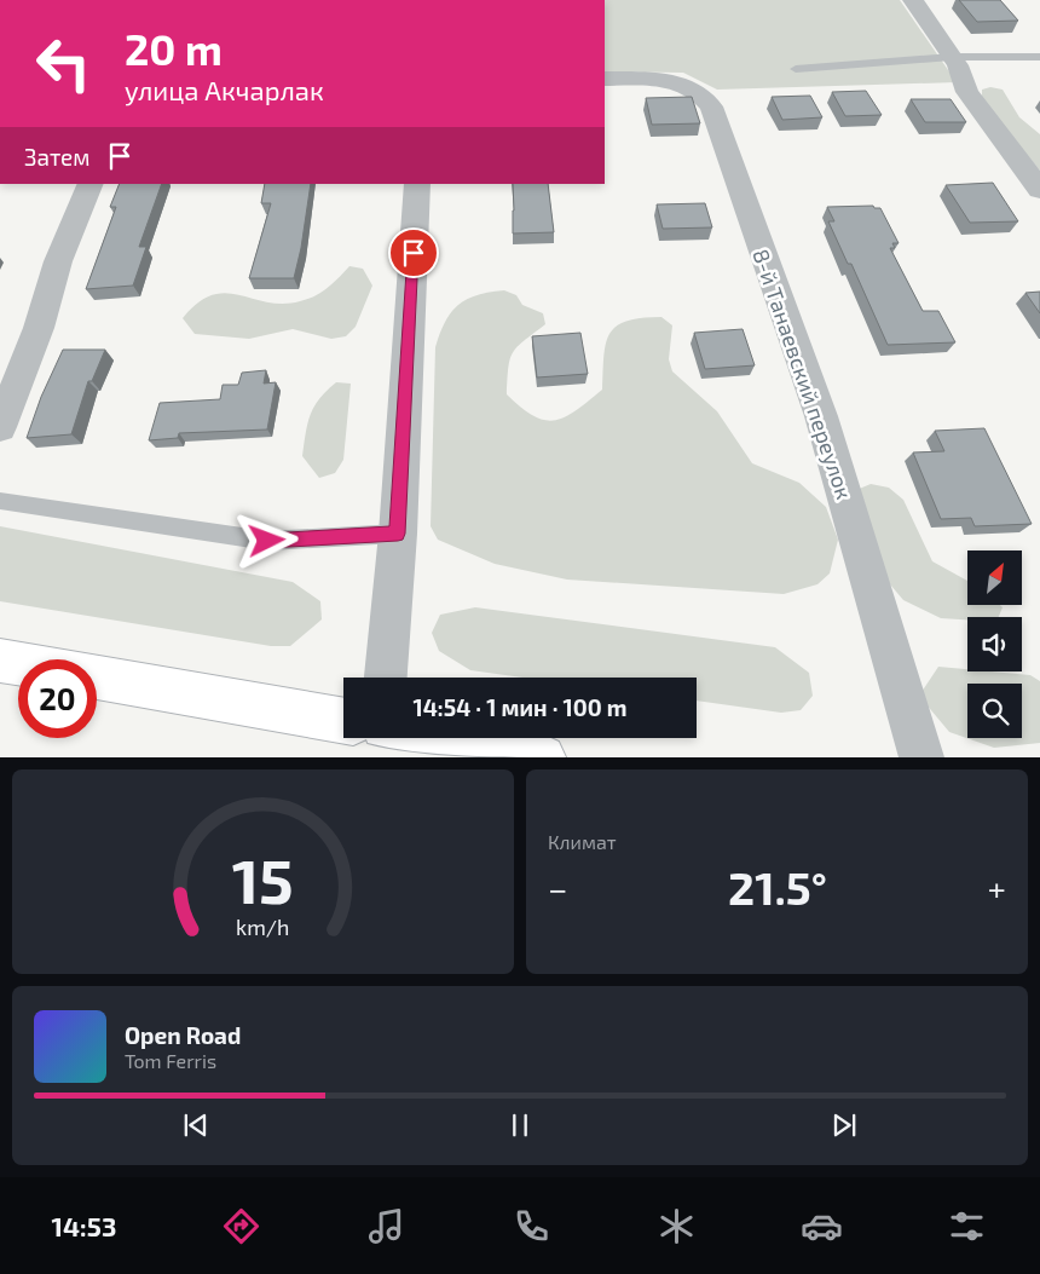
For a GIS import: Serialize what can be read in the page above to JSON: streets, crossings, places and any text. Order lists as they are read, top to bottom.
{
  "streets": {
    "street": ["8-й Танаевский переулок"]
  },
  "north": "top right",
  "page": {
    "turn": ["20 m", "улица Акчарлак"],
    "then": "Затем",
    "limit": "20",
    "trip": "14:54 · 1 мин · 100 m",
    "tile": "Климат",
    "heat": ["−", "21.5°", "+"],
    "song": ["Open Road", "Tom Ferris"],
    "tabs": "14:53",
    "gauge": ["15", "km/h"]
  }
}
